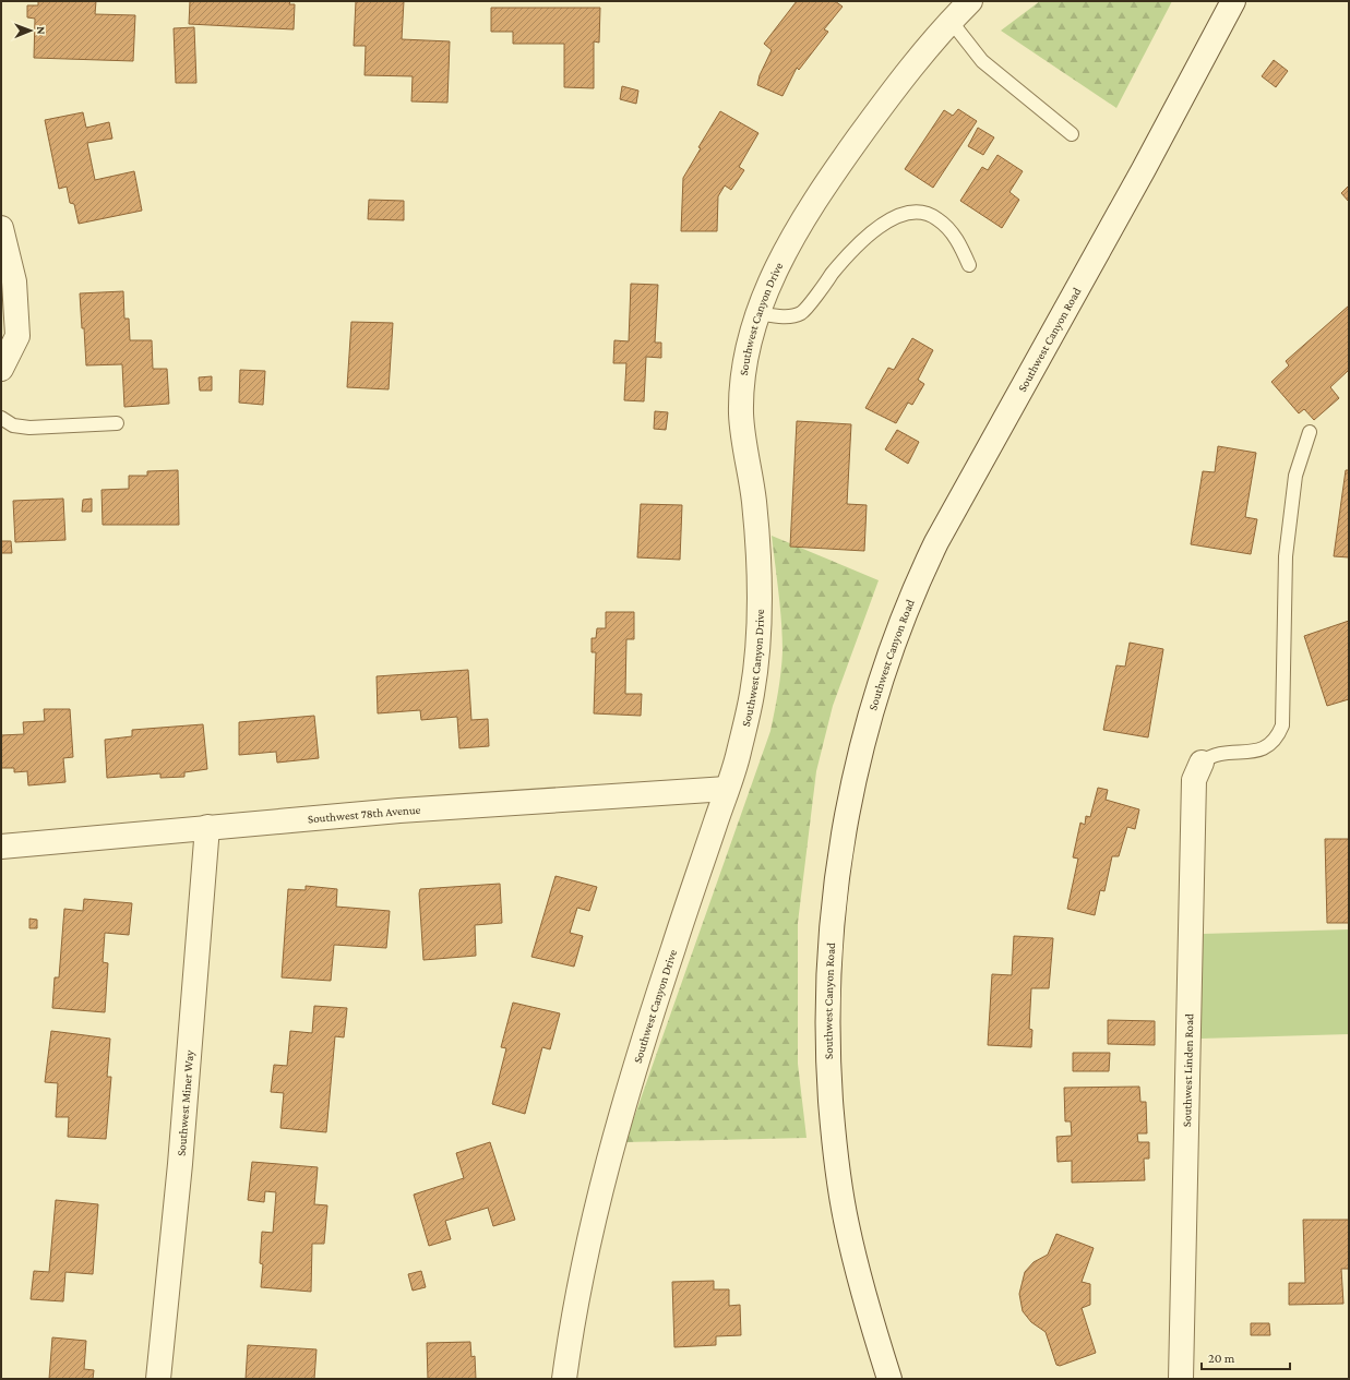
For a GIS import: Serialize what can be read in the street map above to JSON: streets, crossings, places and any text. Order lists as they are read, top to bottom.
{
  "streets": {
    "street": [
      "Southwest Canyon Drive",
      "Southwest Canyon Road",
      "Southwest 78th Avenue",
      "Southwest Linden Road",
      "Southwest Miner Way"
    ]
  },
  "crossings": [
    ["Southwest Canyon Drive", "Southwest 78th Avenue"],
    ["Southwest 78th Avenue", "Southwest Miner Way"]
  ],
  "scale_bar": "20 m",
  "north": "right"
}
